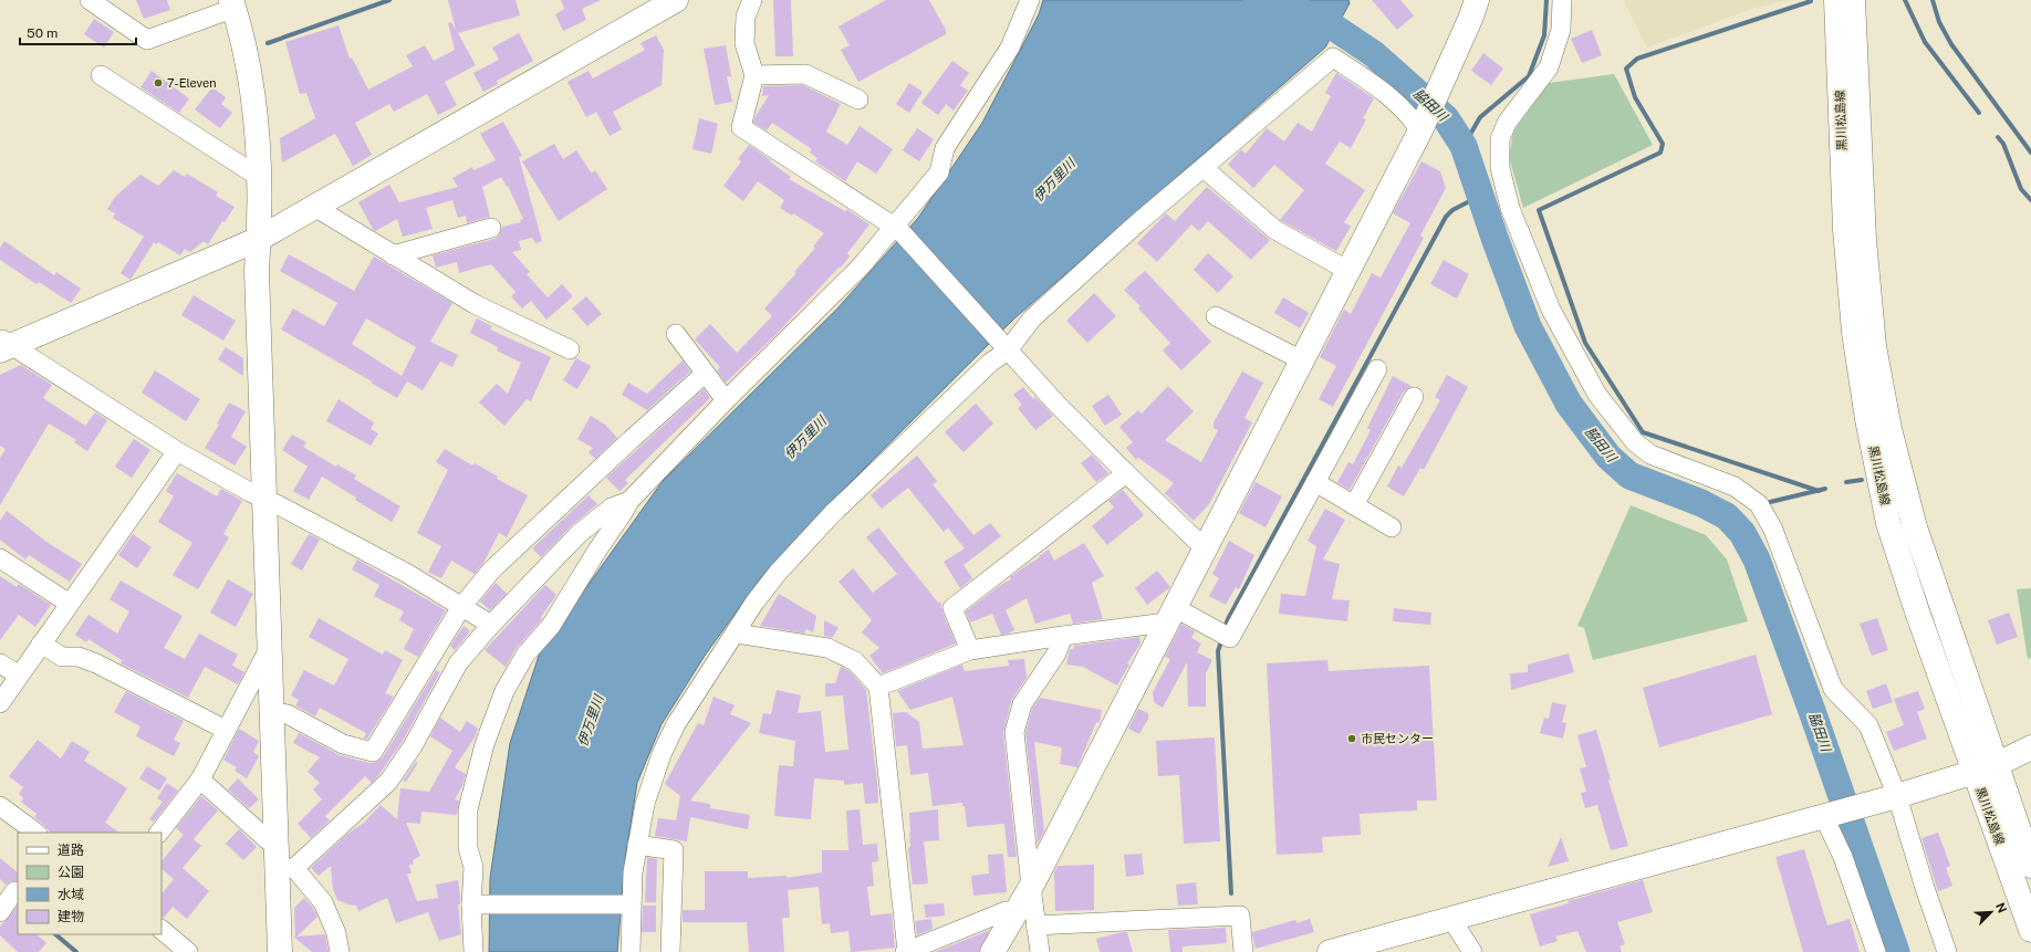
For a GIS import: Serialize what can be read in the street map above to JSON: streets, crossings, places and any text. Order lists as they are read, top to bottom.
{
  "streets": {
    "street": ["黒川松島線"]
  },
  "water": ["脇田川", "伊万里川"],
  "places": ["7-Eleven", "市民センター"],
  "legend": [
    "道路",
    "公園",
    "水域",
    "建物"
  ],
  "scale_bar": "50 m",
  "north": "top right"
}
